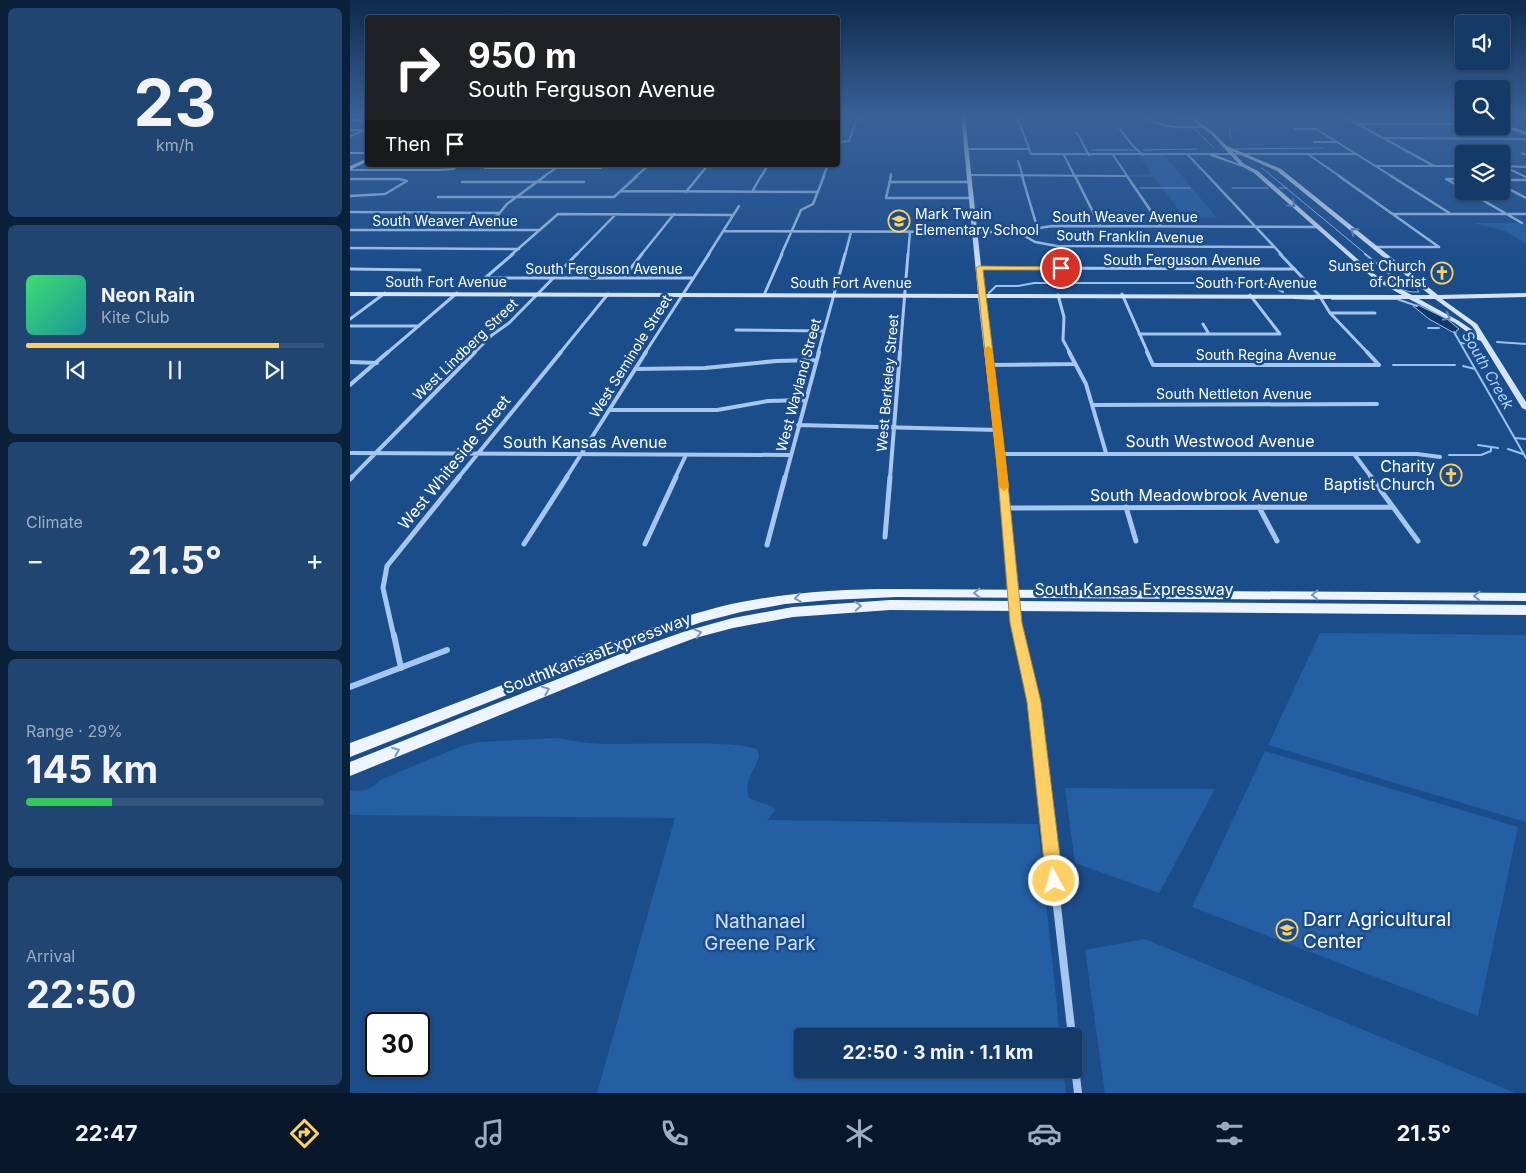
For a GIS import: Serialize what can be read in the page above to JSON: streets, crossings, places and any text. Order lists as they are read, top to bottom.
{
  "streets": {
    "main road": ["South Kansas Expressway"],
    "street": [
      "South Weaver Avenue",
      "South Franklin Avenue",
      "South Ferguson Avenue",
      "South Fort Avenue",
      "West Lindberg Street",
      "South Regina Avenue",
      "West Seminole Street",
      "West Berkeley Street",
      "West Wayland Street",
      "South Nettleton Avenue",
      "South Westwood Avenue",
      "South Kansas Avenue",
      "West Whiteside Street",
      "South Meadowbrook Avenue"
    ]
  },
  "crossings": [
    ["South Weaver Avenue", "South Franklin Avenue"],
    ["South Weaver Avenue", "West Seminole Street"],
    ["South Weaver Avenue", "West Berkeley Street"],
    ["South Weaver Avenue", "West Wayland Street"],
    ["South Ferguson Avenue", "West Lindberg Street"],
    ["South Ferguson Avenue", "West Seminole Street"],
    ["South Fort Avenue", "West Lindberg Street"],
    ["South Fort Avenue", "West Seminole Street"],
    ["South Fort Avenue", "West Berkeley Street"],
    ["South Fort Avenue", "West Wayland Street"],
    ["South Fort Avenue", "West Whiteside Street"],
    ["West Lindberg Street", "South Kansas Avenue"],
    ["West Seminole Street", "South Kansas Avenue"],
    ["West Wayland Street", "South Kansas Avenue"],
    ["South Kansas Avenue", "West Whiteside Street"]
  ],
  "water": ["South Creek"],
  "parks": ["Nathanael Greene Park"],
  "places": {
    "school or university": ["Mark Twain Elementary School", "Darr Agricultural Center"],
    "church": ["Sunset Church of Christ", "Charity Baptist Church"]
  },
  "page": {
    "tile": [
      ["23", "km/h"],
      "Climate",
      ["Range · 29%", "145 km"],
      ["Arrival", "22:50"]
    ],
    "turn": ["950 m", "South Ferguson Avenue"],
    "then": "Then",
    "song": ["Neon Rain", "Kite Club"],
    "heat": ["−", "21.5°", "+"],
    "limit": "30",
    "trip": "22:50 · 3 min · 1.1 km",
    "tabs": ["22:47", "21.5°"]
  }
}
